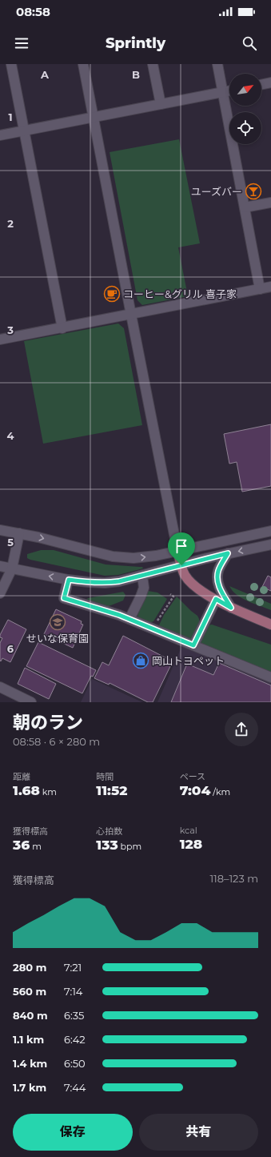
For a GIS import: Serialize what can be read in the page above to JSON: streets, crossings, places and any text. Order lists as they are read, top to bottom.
{
  "places": {
    "bar": ["ユーズバー"],
    "cafe": ["コーヒー&グリル 喜子家"],
    "school or university": ["せいな保育園"],
    "shop": ["岡山トヨペット"]
  },
  "north": "top right",
  "page": {
    "status": "08:58",
    "header": "Sprintly",
    "heading": ["朝のラン", "08:58 · 6 × 280 m"],
    "stats": [
      ["距離", "1.68 km"],
      ["時間", "11:52"],
      ["ペース", "7:04 /km"],
      ["獲得標高", "36 m"],
      ["心拍数", "133 bpm"],
      ["kcal", "128"]
    ],
    "chart": ["獲得標高", "118–123 m"],
    "list": [
      {
        "name": "280 m",
        "note": "7:21"
      },
      {
        "name": "560 m",
        "note": "7:14"
      },
      {
        "name": "840 m",
        "note": "6:35"
      },
      {
        "name": "1.1 km",
        "note": "6:42"
      },
      {
        "name": "1.4 km",
        "note": "6:50"
      },
      {
        "name": "1.7 km",
        "note": "7:44"
      }
    ],
    "buttons": ["保存", "共有"]
  },
  "grid": {
    "columns": ["A", "B"],
    "rows": [
      "1",
      "2",
      "3",
      "4",
      "5",
      "6"
    ]
  }
}
